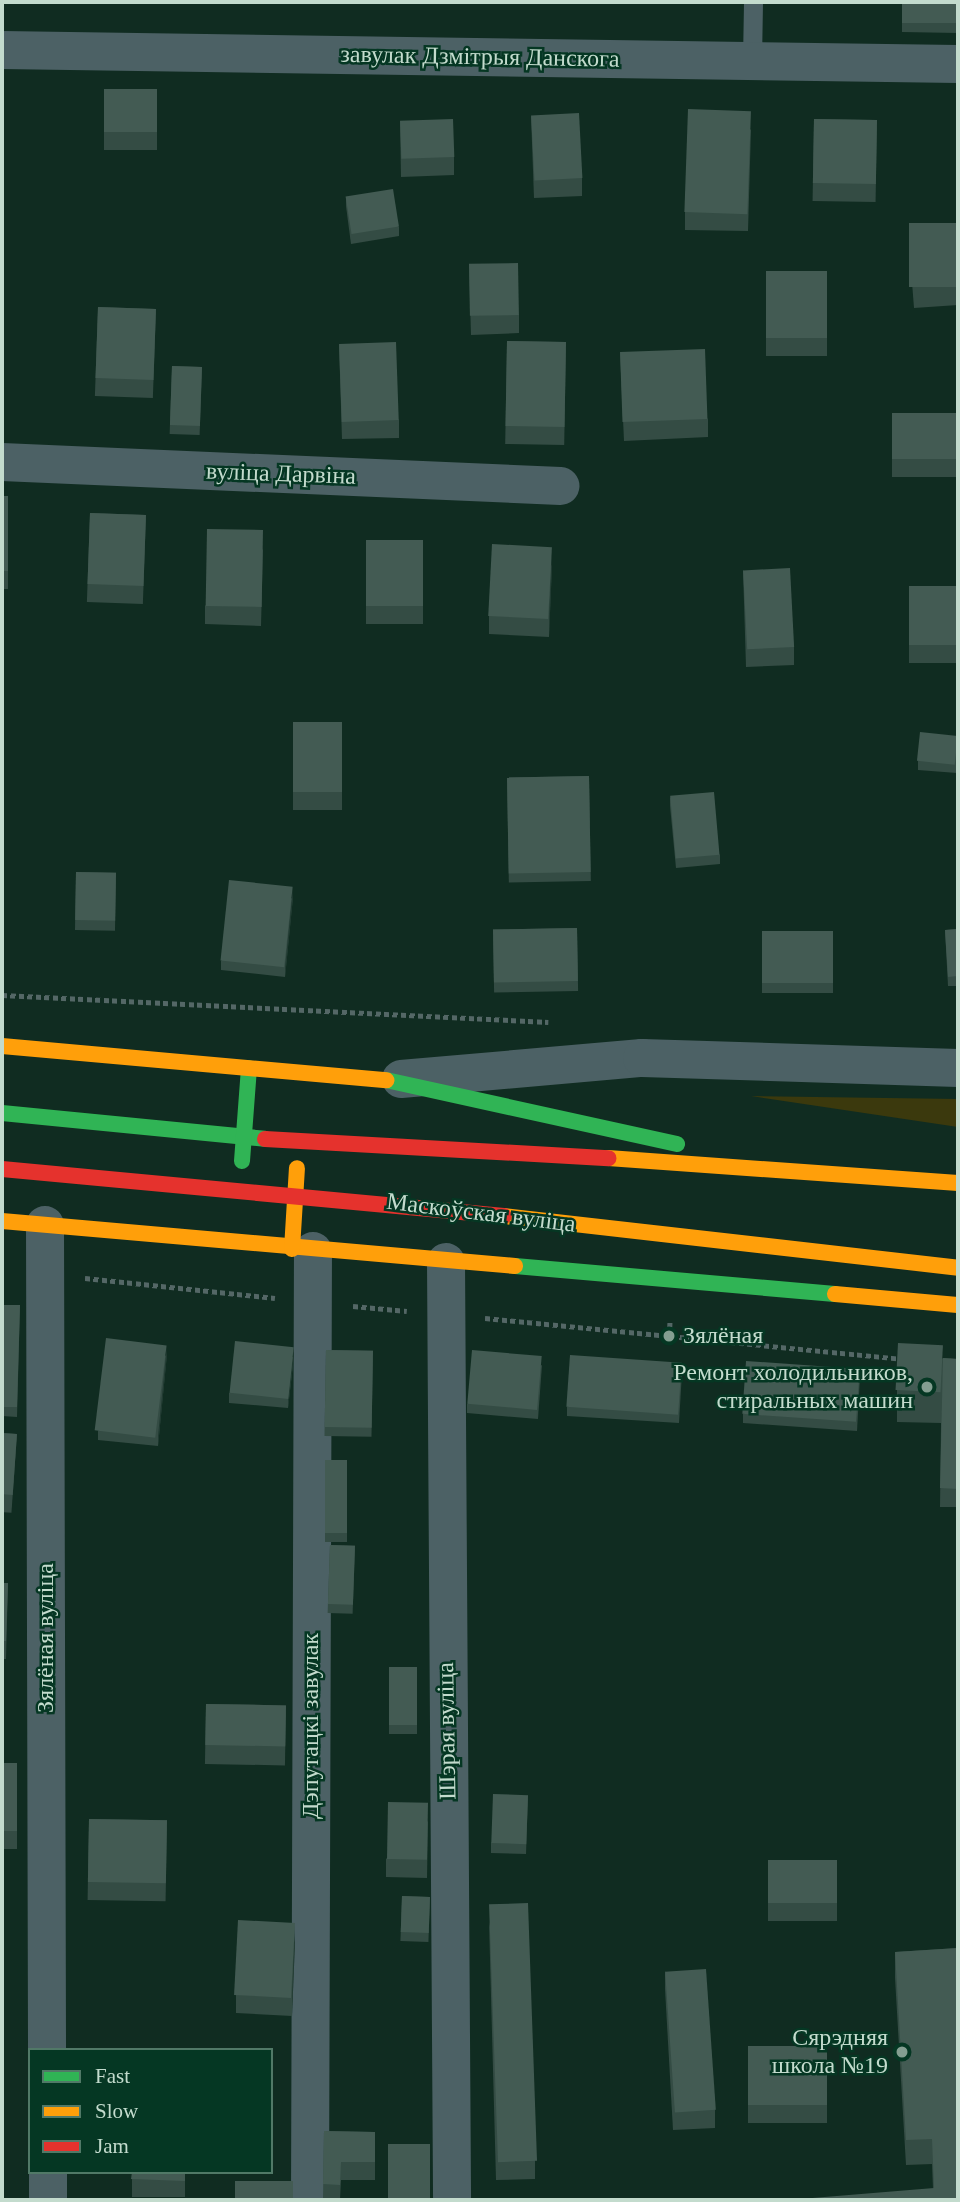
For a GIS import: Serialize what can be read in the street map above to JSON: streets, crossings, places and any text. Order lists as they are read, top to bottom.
{
  "streets": {
    "main road": ["Маскоўская вуліца"],
    "street": [
      "завулак Дзмітрыя Данскога",
      "вуліца Дарвіна",
      "Зялёная вуліца",
      "Дэпутацкі завулак",
      "Шэрая вуліца"
    ]
  },
  "crossings": [
    ["Маскоўская вуліца", "Зялёная вуліца"],
    ["Маскоўская вуліца", "Дэпутацкі завулак"],
    ["Маскоўская вуліца", "Шэрая вуліца"]
  ],
  "places": ["Зялёная", "Ремонт холодильников, стиральных машин", "Сярэдняя школа №19"],
  "legend": ["Fast", "Slow", "Jam"]
}
